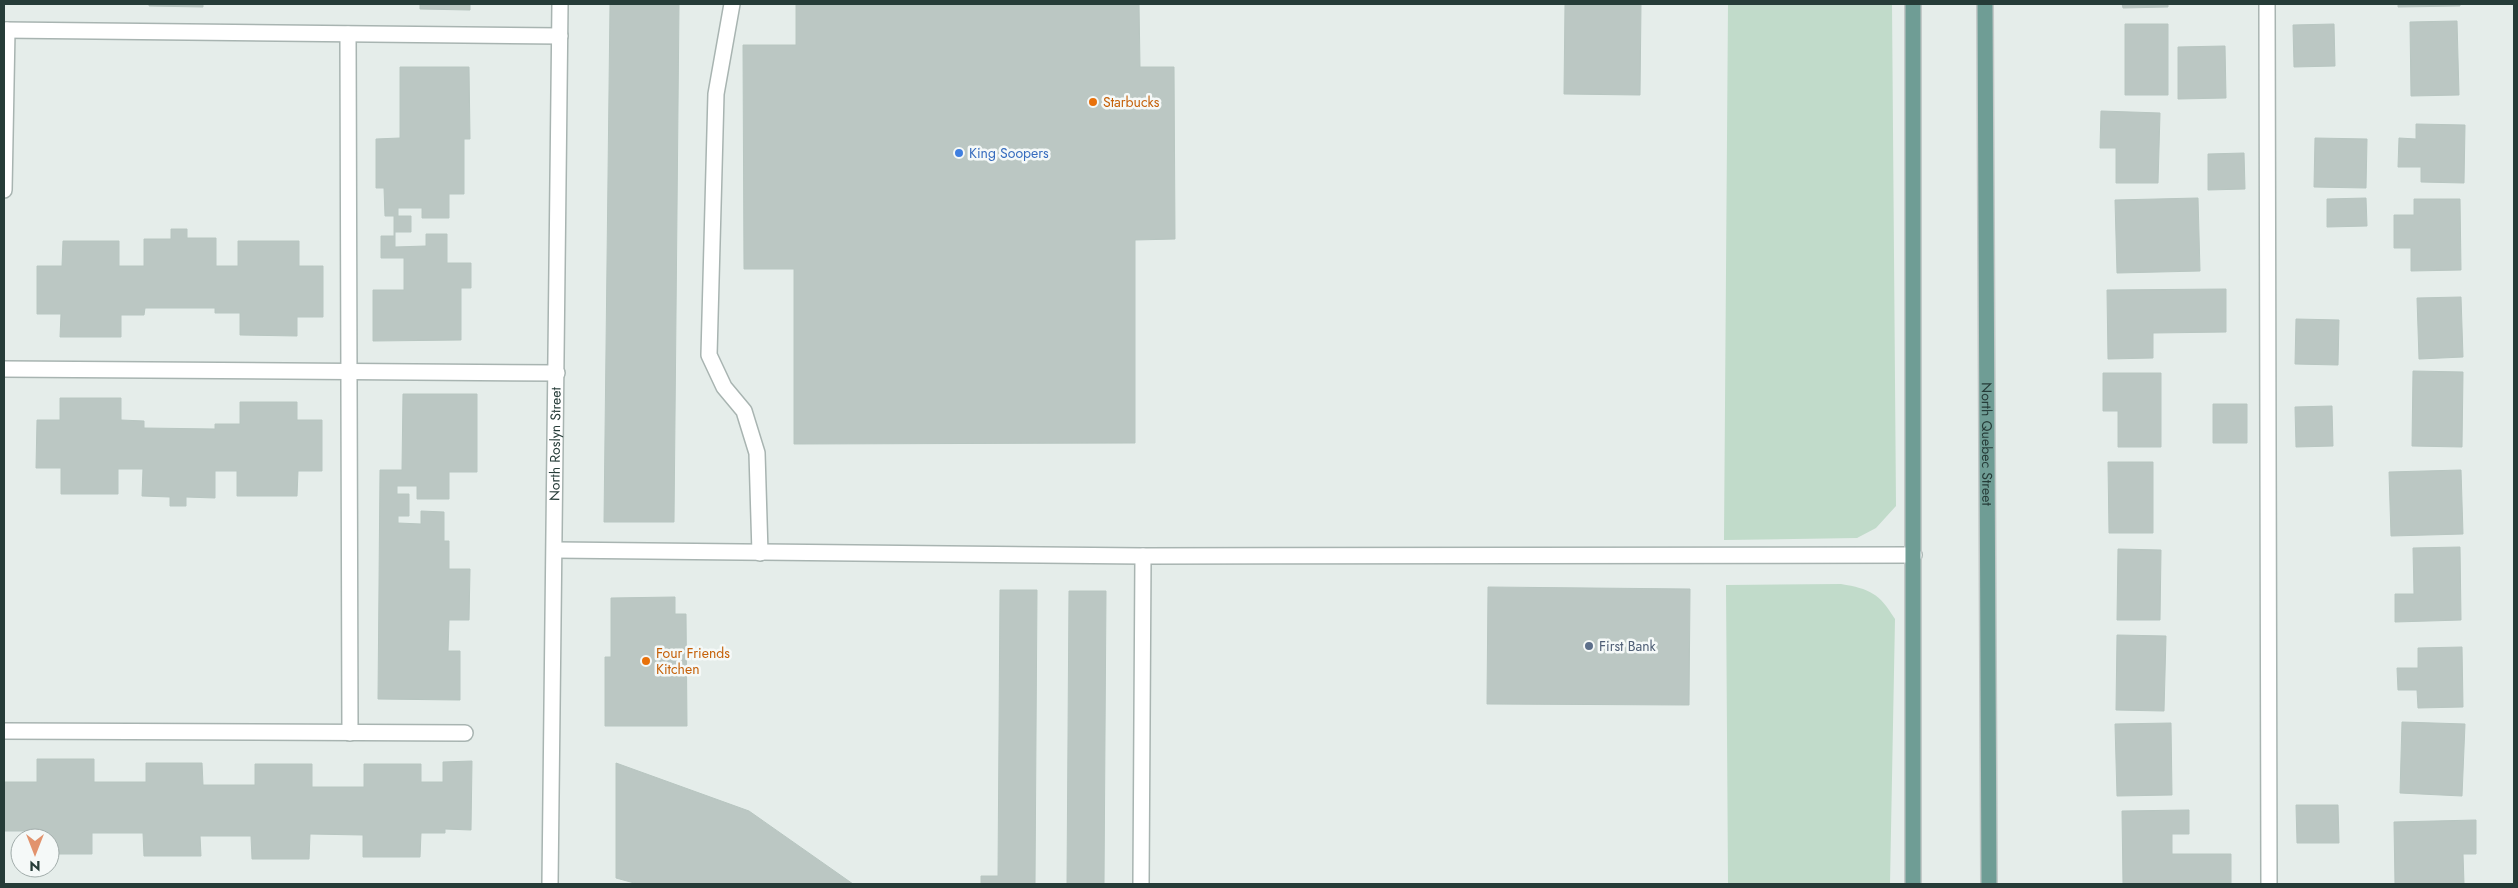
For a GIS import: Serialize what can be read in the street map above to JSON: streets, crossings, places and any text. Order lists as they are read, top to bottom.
{
  "streets": {
    "main road": ["North Quebec Street"],
    "street": ["North Roslyn Street"]
  },
  "places": [
    "Starbucks",
    "King Soopers",
    "First Bank",
    "Four Friends Kitchen"
  ],
  "north": "bottom"
}
